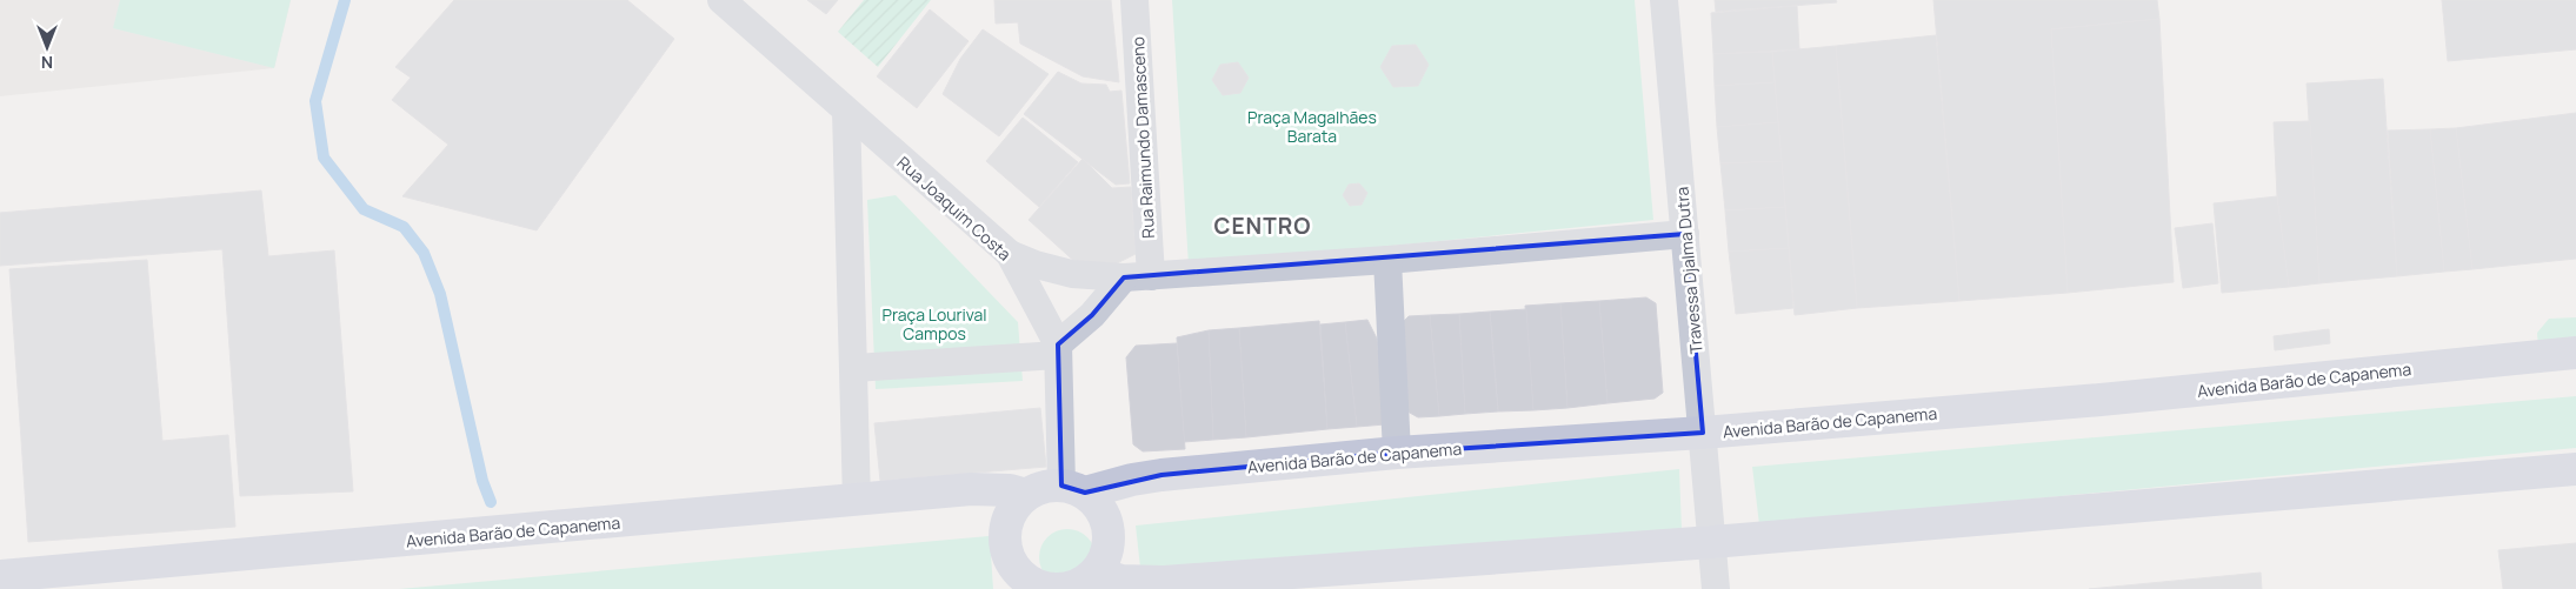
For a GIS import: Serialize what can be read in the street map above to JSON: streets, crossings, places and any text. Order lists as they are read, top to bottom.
{
  "streets": {
    "street": [
      "Rua Raimundo Damasceno",
      "Rua Joaquim Costa",
      "Travessa Djalma Dutra",
      "Avenida Barão de Capanema"
    ]
  },
  "crossings": [
    ["Rua Joaquim Costa", "Avenida Barão de Capanema"],
    ["Travessa Djalma Dutra", "Avenida Barão de Capanema"]
  ],
  "districts": ["CENTRO"],
  "parks": ["Praça Magalhães Barata", "Praça Lourival Campos"],
  "north": "bottom"
}
